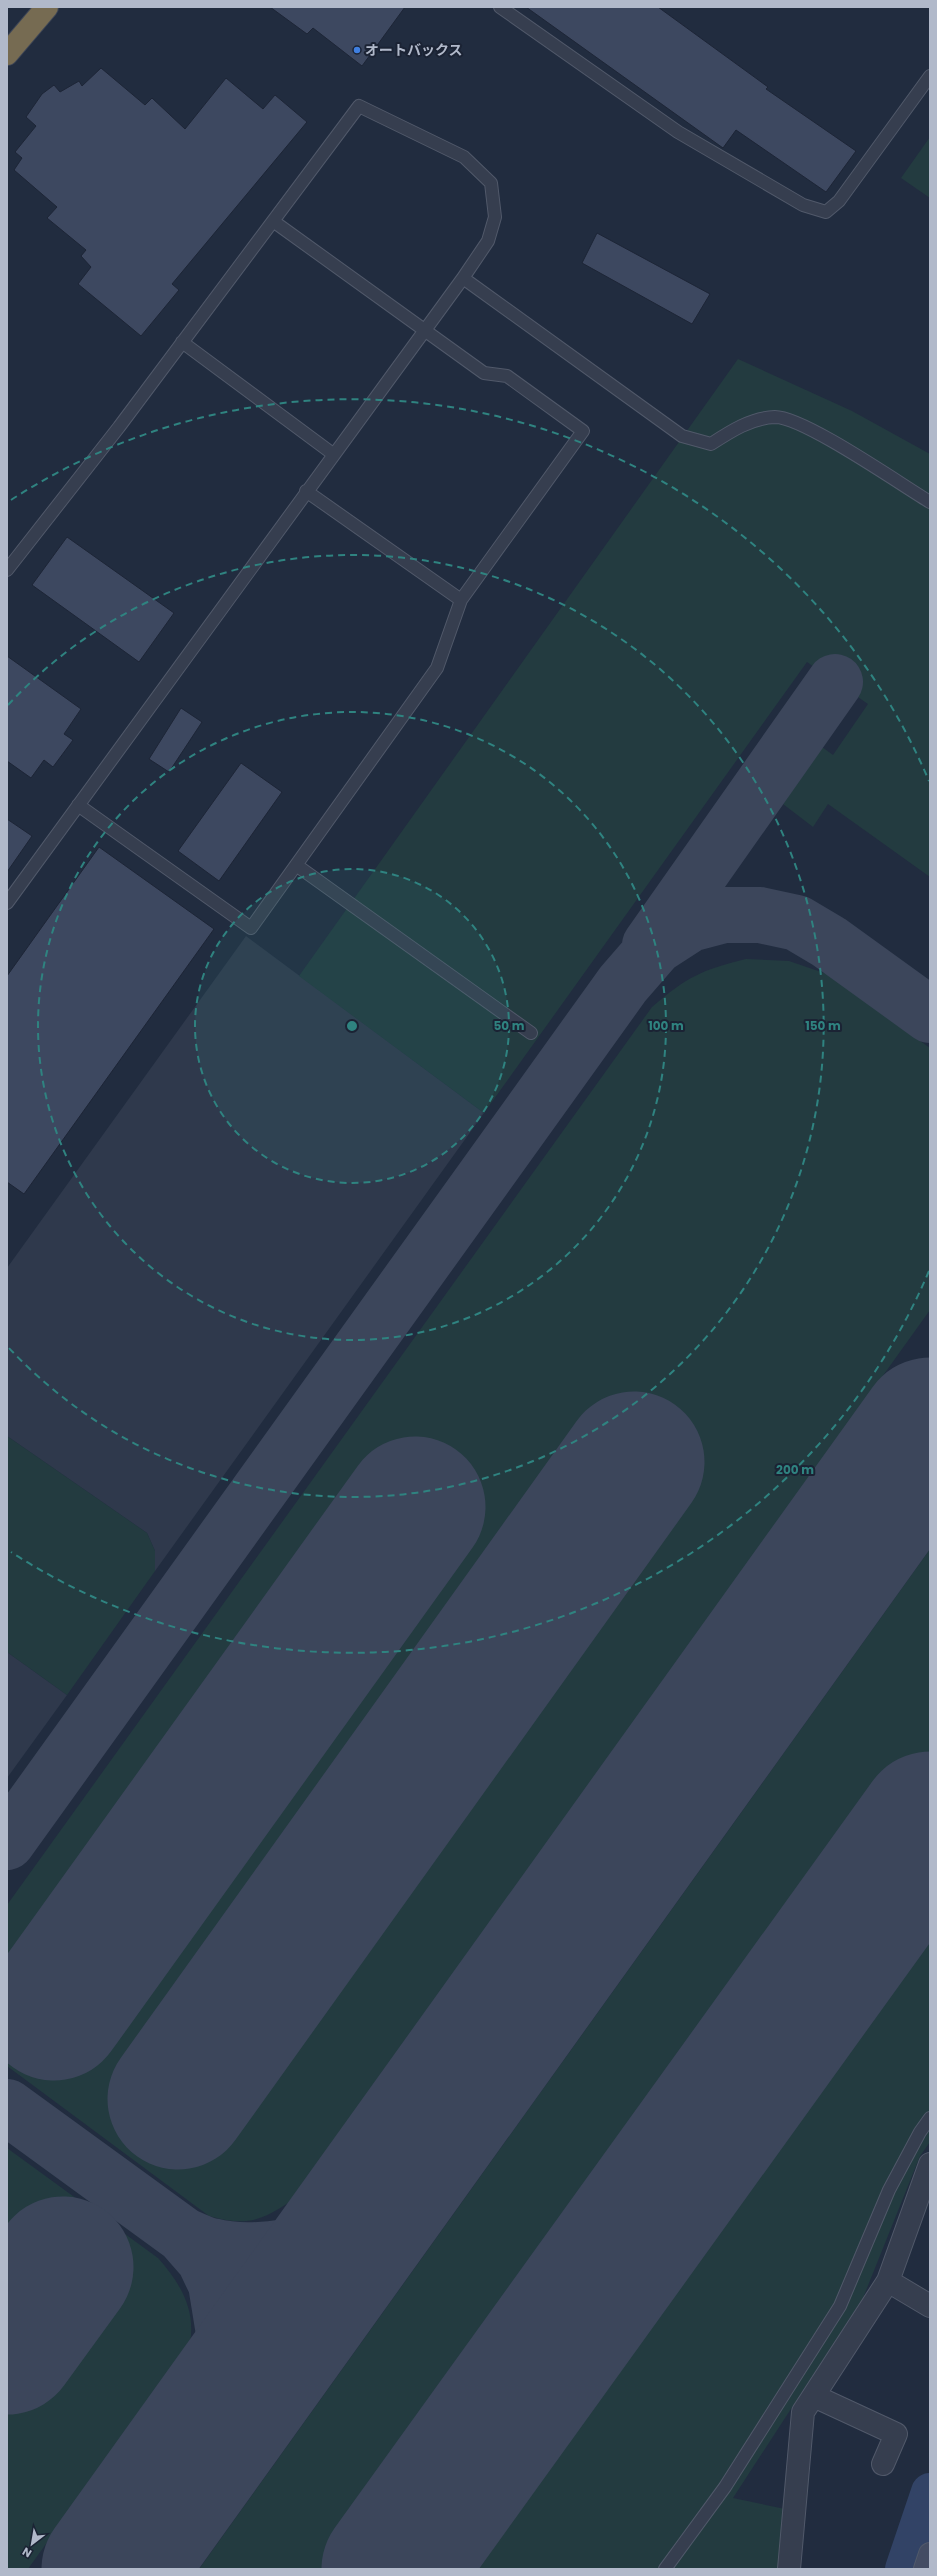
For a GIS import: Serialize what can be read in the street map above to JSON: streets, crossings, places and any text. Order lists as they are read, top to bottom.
{
  "places": ["オートバックス"],
  "north": "bottom left",
  "rings": [
    "50 m",
    "100 m",
    "150 m",
    "200 m"
  ]
}
